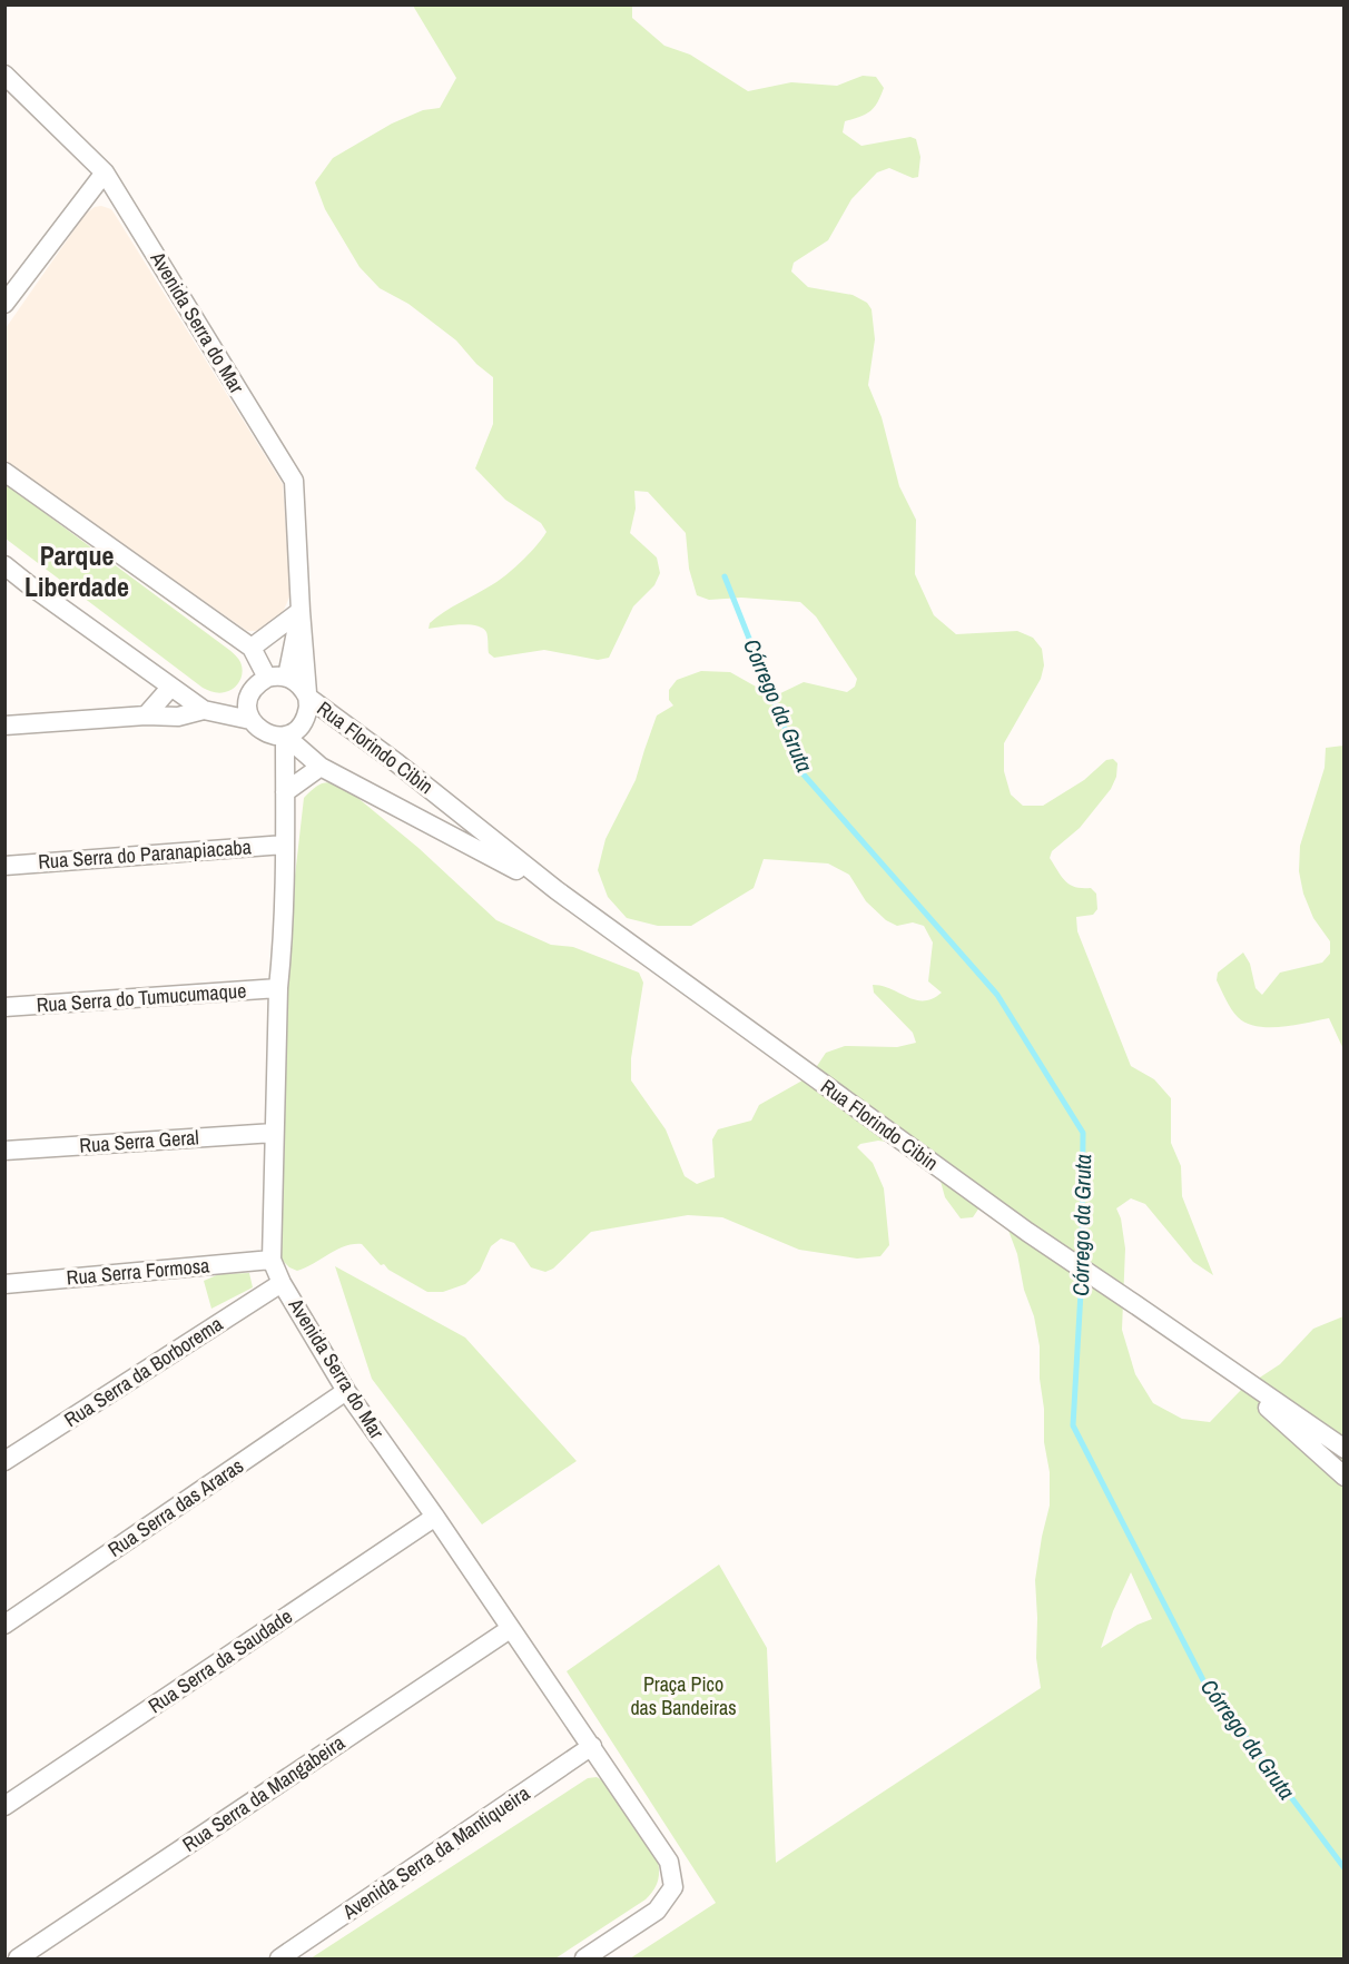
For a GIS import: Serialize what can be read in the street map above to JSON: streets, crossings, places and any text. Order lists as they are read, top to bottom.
{
  "streets": {
    "street": [
      "Avenida Serra do Mar",
      "Rua Florindo Cibin",
      "Rua Serra do Paranapiacaba",
      "Rua Serra do Tumucumaque",
      "Rua Serra Geral",
      "Rua Serra Formosa",
      "Rua Serra da Borborema",
      "Rua Serra das Araras",
      "Rua Serra da Saudade",
      "Rua Serra da Mangabeira",
      "Avenida Serra da Mantiqueira"
    ]
  },
  "crossings": [
    ["Avenida Serra do Mar", "Rua Florindo Cibin"],
    ["Avenida Serra do Mar", "Rua Serra do Paranapiacaba"],
    ["Avenida Serra do Mar", "Rua Serra do Tumucumaque"],
    ["Avenida Serra do Mar", "Rua Serra Geral"],
    ["Avenida Serra do Mar", "Rua Serra Formosa"],
    ["Avenida Serra do Mar", "Rua Serra da Borborema"],
    ["Avenida Serra do Mar", "Rua Serra das Araras"],
    ["Avenida Serra do Mar", "Rua Serra da Saudade"],
    ["Avenida Serra do Mar", "Rua Serra da Mangabeira"],
    ["Avenida Serra do Mar", "Avenida Serra da Mantiqueira"]
  ],
  "districts": ["Parque Liberdade"],
  "water": ["Córrego da Gruta"],
  "parks": ["Praça Pico das Bandeiras"]
}
